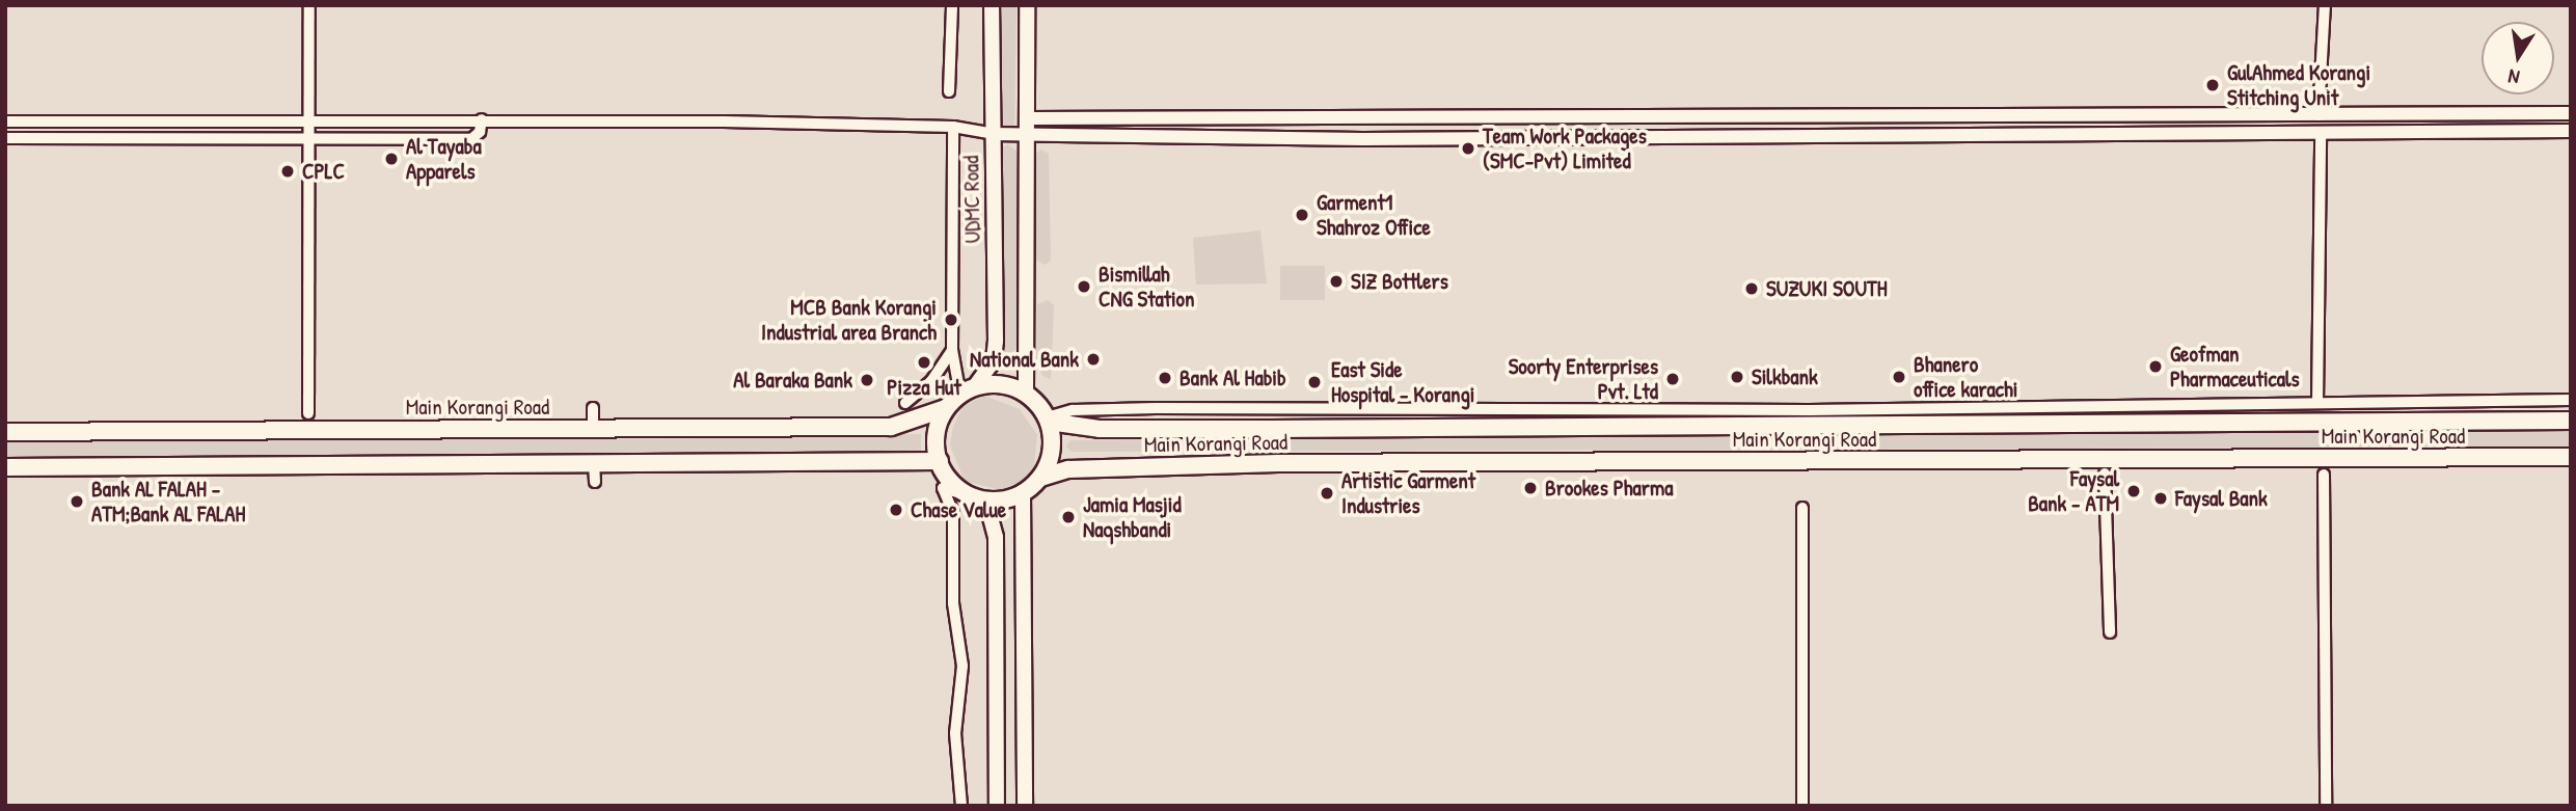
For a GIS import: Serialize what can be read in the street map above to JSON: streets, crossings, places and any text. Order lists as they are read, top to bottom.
{
  "streets": {
    "main road": ["UDMC Road", "Main Korangi Road"]
  },
  "crossings": [
    ["UDMC Road", "Main Korangi Road"]
  ],
  "places": [
    "GulAhmed Korangi Stitching Unit",
    "Team Work Packages (SMC-Pvt) Limited",
    "Al Tayaba Apparels",
    "CPLC",
    "Garment1 Shahroz Office",
    "SIZ Bottlers",
    "Bismillah CNG Station",
    "SUZUKI SOUTH",
    "MCB Bank Korangi Industrial area Branch",
    "National Bank",
    "Pizza Hut",
    "Geofman Pharmaceuticals",
    "Silkbank",
    "Bhanero office karachi",
    "Bank Al Habib",
    "Soorty Enterprises Pvt. Ltd",
    "Al Baraka Bank",
    "East Side Hospital - Korangi",
    "Brookes Pharma",
    "Faysal Bank - ATM",
    "Artistic Garment Industries",
    "Faysal Bank",
    "Bank AL FALAH - ATM;Bank AL FALAH",
    "Chase Value",
    "Jamia Masjid Naqshbandi"
  ],
  "north": "bottom"
}
